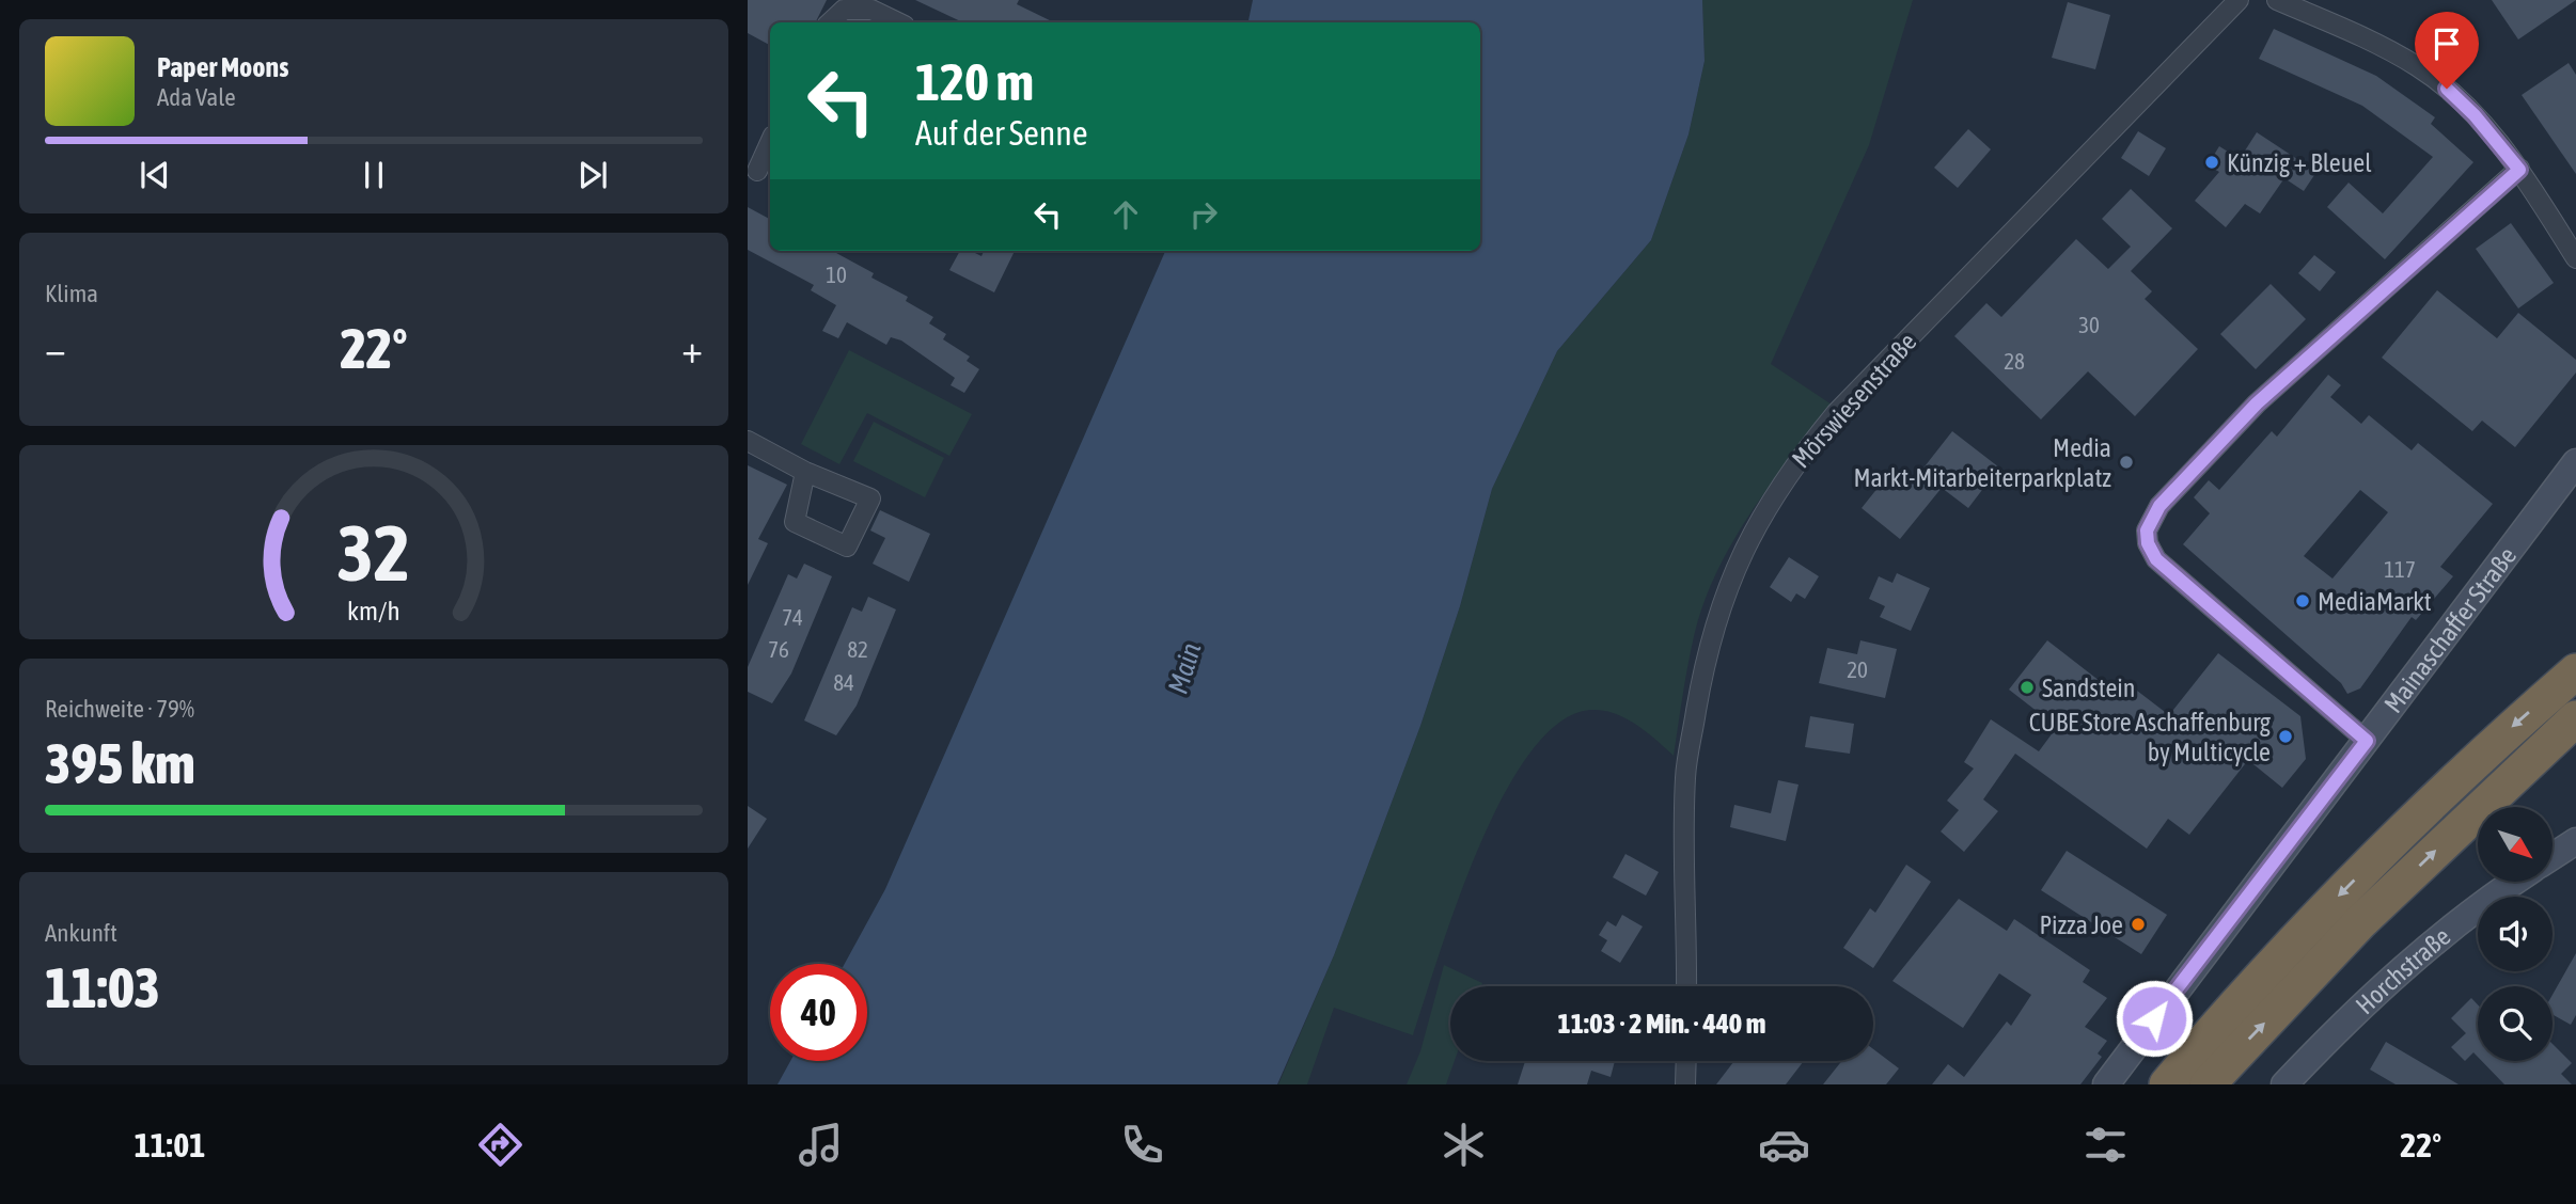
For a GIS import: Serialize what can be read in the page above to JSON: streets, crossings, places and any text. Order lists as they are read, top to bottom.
{
  "streets": {
    "street": ["Mörswiesenstraße", "Mainaschaffer Straße", "Horchstraße"]
  },
  "water": ["Main"],
  "places": [
    "Künzig + Bleuel",
    "Media Markt-Mitarbeiterparkplatz",
    "MediaMarkt",
    "Sandstein",
    "CUBE Store Aschaffenburg by Multicycle",
    "Pizza Joe"
  ],
  "house_numbers": [
    "10",
    "30",
    "28",
    "117",
    "74",
    "76",
    "82",
    "20",
    "84"
  ],
  "north": "bottom right",
  "page": {
    "turn": ["120 m", "Auf der Senne"],
    "song": ["Paper Moons", "Ada Vale"],
    "tile": [
      "Klima",
      ["Reichweite · 79%", "395 km"],
      ["Ankunft", "11:03"]
    ],
    "heat": ["−", "22°", "+"],
    "limit": "40",
    "trip": "11:03 · 2 Min. · 440 m",
    "tabs": ["11:01", "22°"],
    "gauge": ["32", "km/h"]
  }
}
